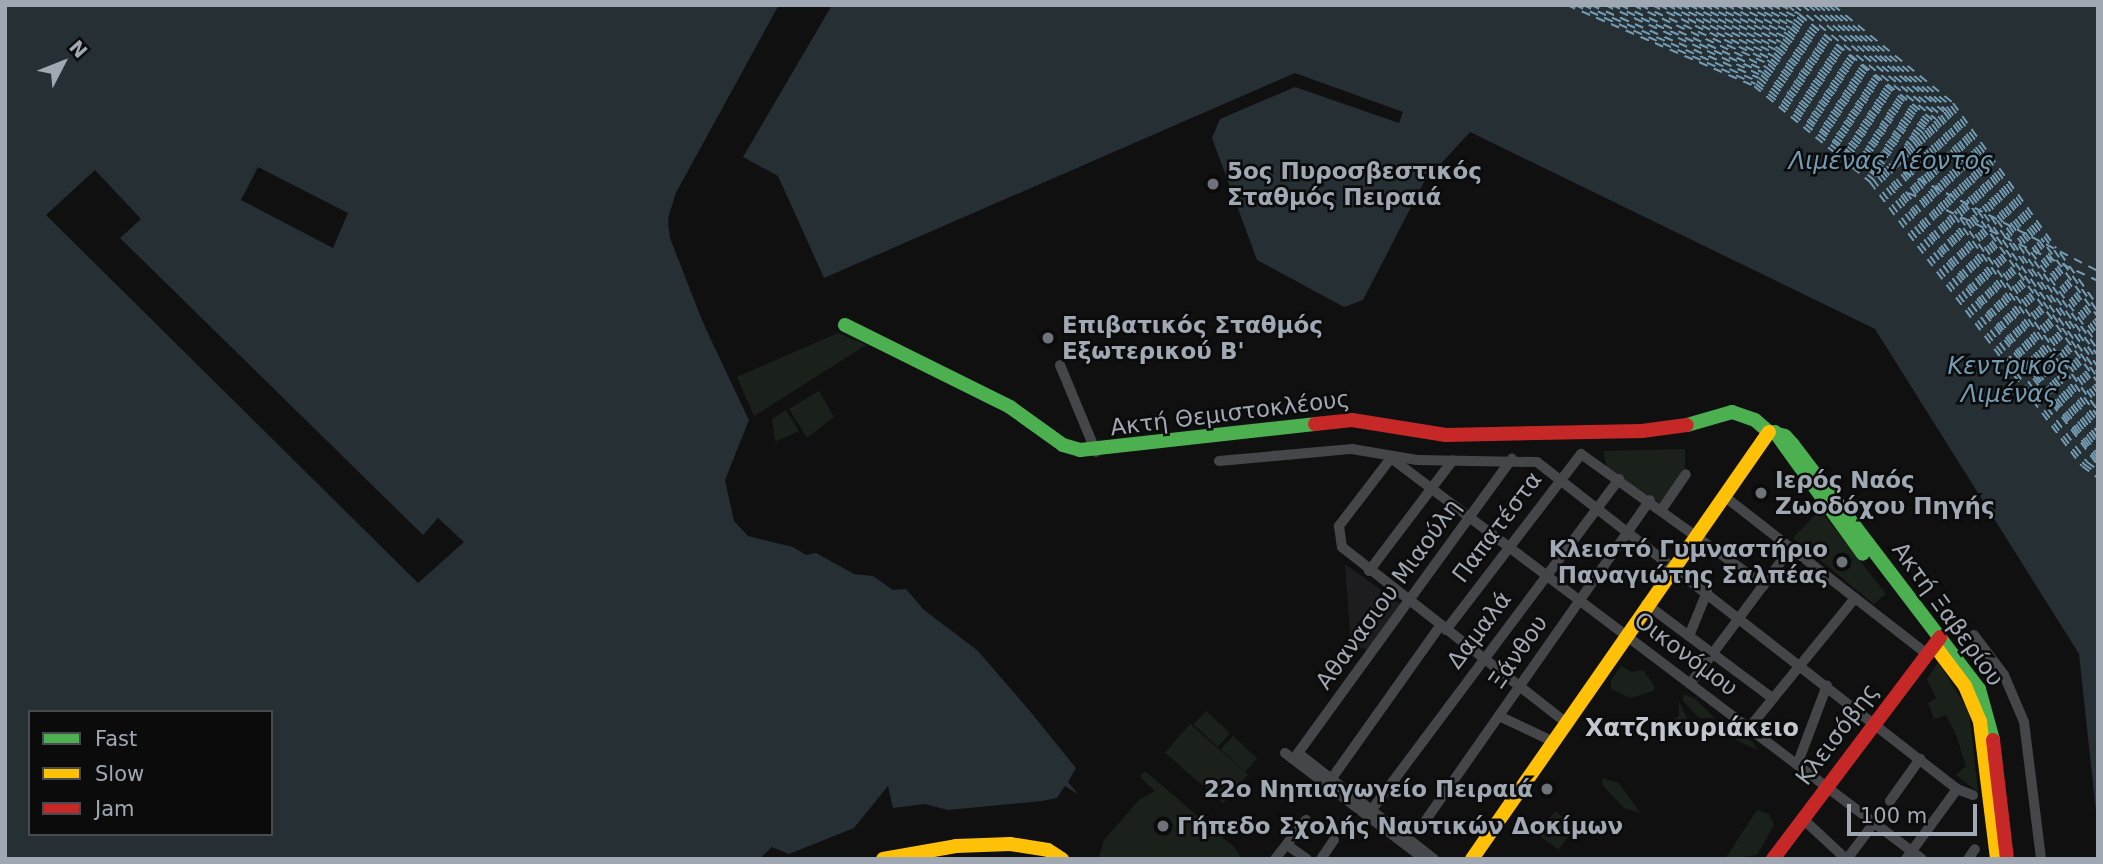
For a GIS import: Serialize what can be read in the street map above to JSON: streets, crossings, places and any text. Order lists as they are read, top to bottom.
{
  "streets": {
    "street": [
      "Ακτή Θεμιστοκλέους",
      "Παπατέστα",
      "Αθανασιου Μιαούλη",
      "Ακτή Ξαβερίου",
      "Δαμαλά",
      "Ξάνθου",
      "Οικονόμου",
      "Κλεισόβης"
    ]
  },
  "crossings": [
    ["Ακτή Θεμιστοκλέους", "Ακτή Ξαβερίου"],
    ["Παπατέστα", "Δαμαλά"],
    ["Παπατέστα", "Οικονόμου"],
    ["Αθανασιου Μιαούλη", "Οικονόμου"],
    ["Ακτή Ξαβερίου", "Κλεισόβης"],
    ["Δαμαλά", "Οικονόμου"],
    ["Ξάνθου", "Οικονόμου"],
    ["Οικονόμου", "Κλεισόβης"]
  ],
  "districts": ["Χατζηκυριάκειο"],
  "water": ["Λιμένας Λέοντος", "Κεντρικός Λιμένας"],
  "places": [
    "5ος Πυροσβεστικός Σταθμός Πειραιά",
    "Επιβατικός Σταθμός Εξωτερικού Β'",
    "Ιερός Ναός Ζωοδόχου Πηγής",
    "Κλειστό Γυμναστήριο Παναγιώτης Σαλπέας",
    "22ο Νηπιαγωγείο Πειραιά",
    "Γήπεδο Σχολής Ναυτικών Δοκίμων"
  ],
  "legend": ["Fast", "Slow", "Jam"],
  "scale_bar": "100 m",
  "north": "top right"
}
